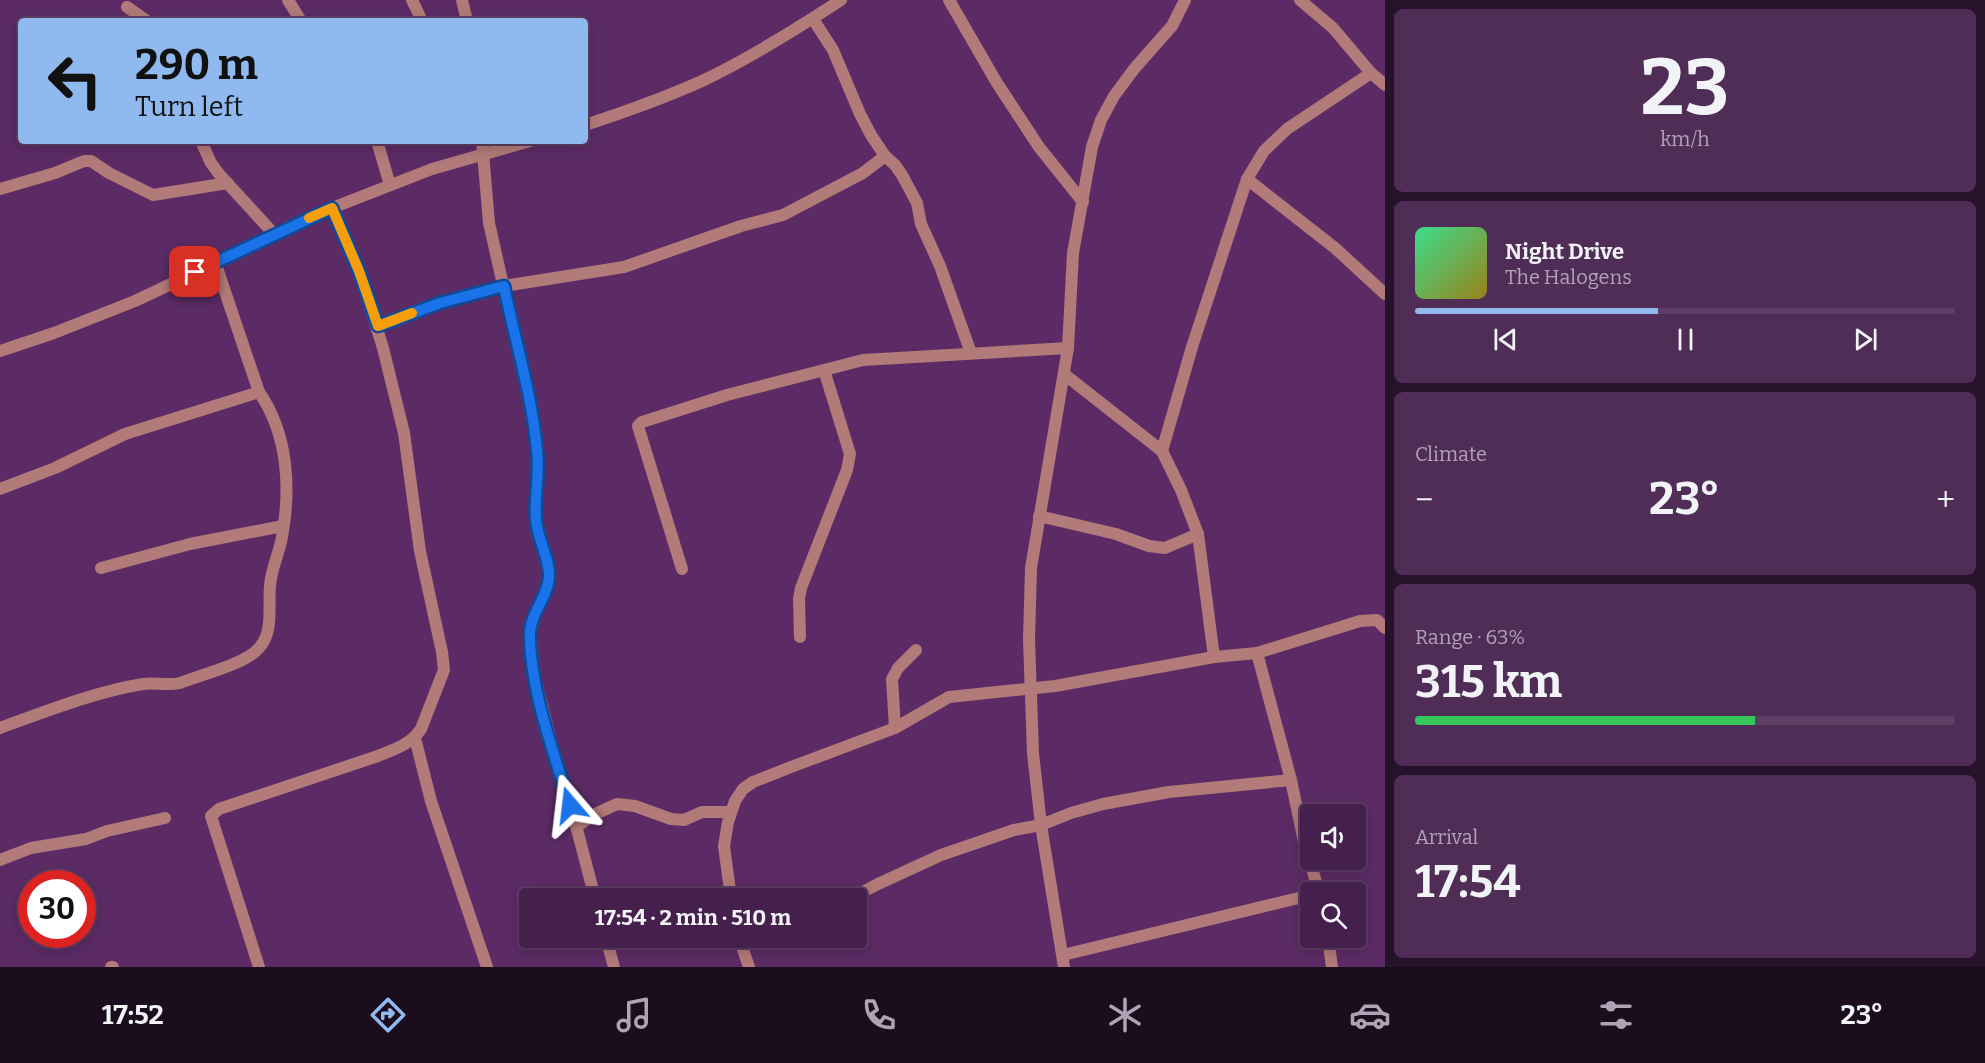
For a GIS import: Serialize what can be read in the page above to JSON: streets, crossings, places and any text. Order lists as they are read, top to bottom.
{
  "page": {
    "tile": [
      ["23", "km/h"],
      "Climate",
      ["Range · 63%", "315 km"],
      ["Arrival", "17:54"]
    ],
    "turn": ["290 m", "Turn left"],
    "song": ["Night Drive", "The Halogens"],
    "heat": ["−", "23°", "+"],
    "limit": "30",
    "trip": "17:54 · 2 min · 510 m",
    "tabs": ["17:52", "23°"]
  }
}
